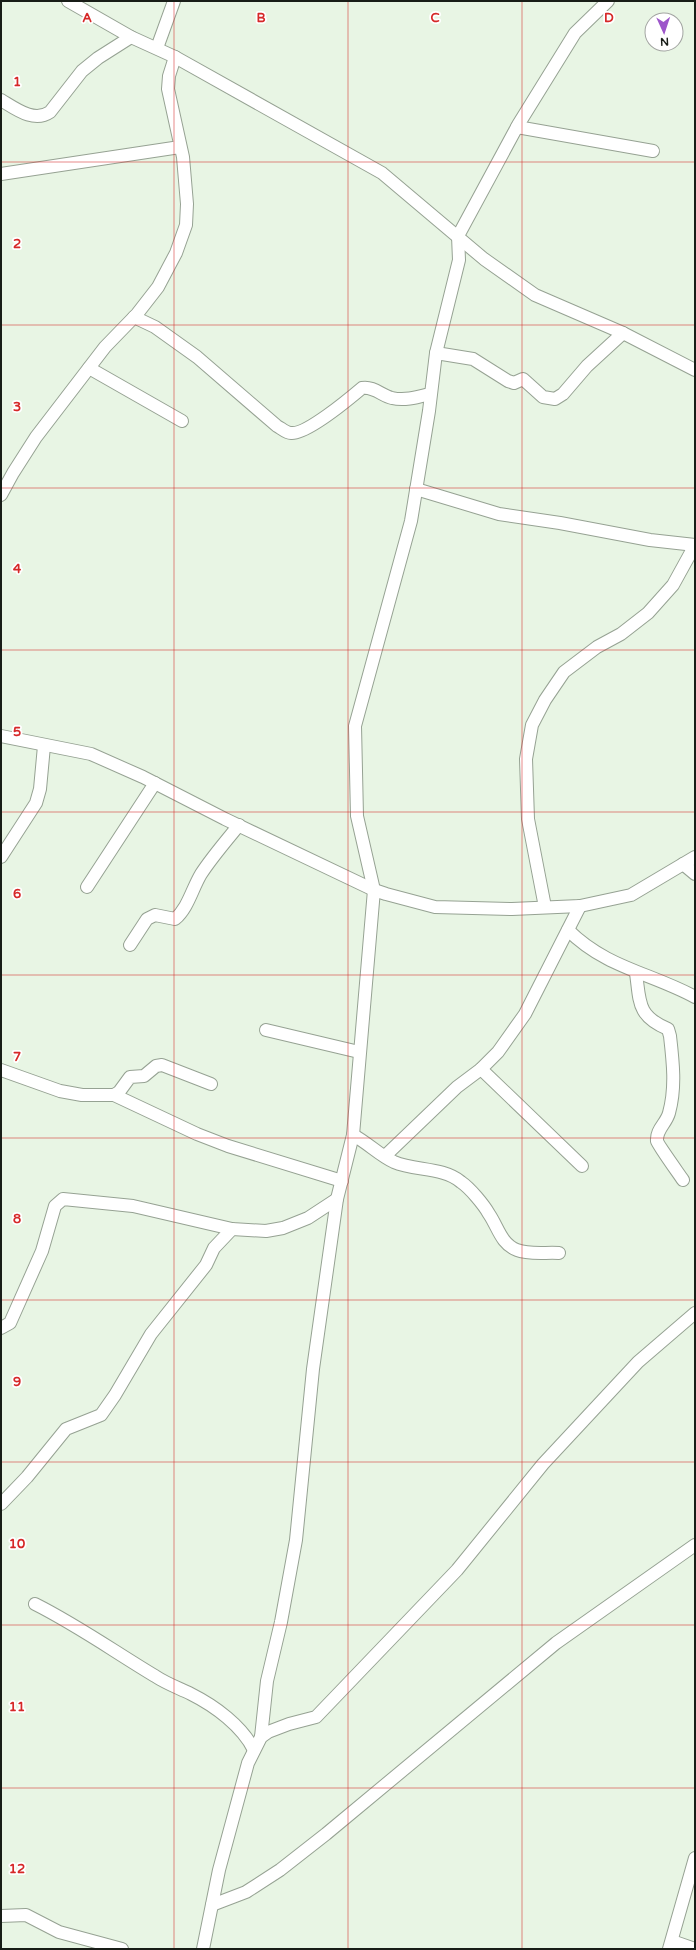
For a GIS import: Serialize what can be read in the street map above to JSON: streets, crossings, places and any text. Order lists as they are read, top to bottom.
{
  "north": "bottom",
  "grid": {
    "columns": [
      "A",
      "B",
      "C",
      "D"
    ],
    "rows": [
      "1",
      "2",
      "3",
      "4",
      "5",
      "6",
      "7",
      "8",
      "9",
      "10",
      "11",
      "12"
    ]
  }
}
